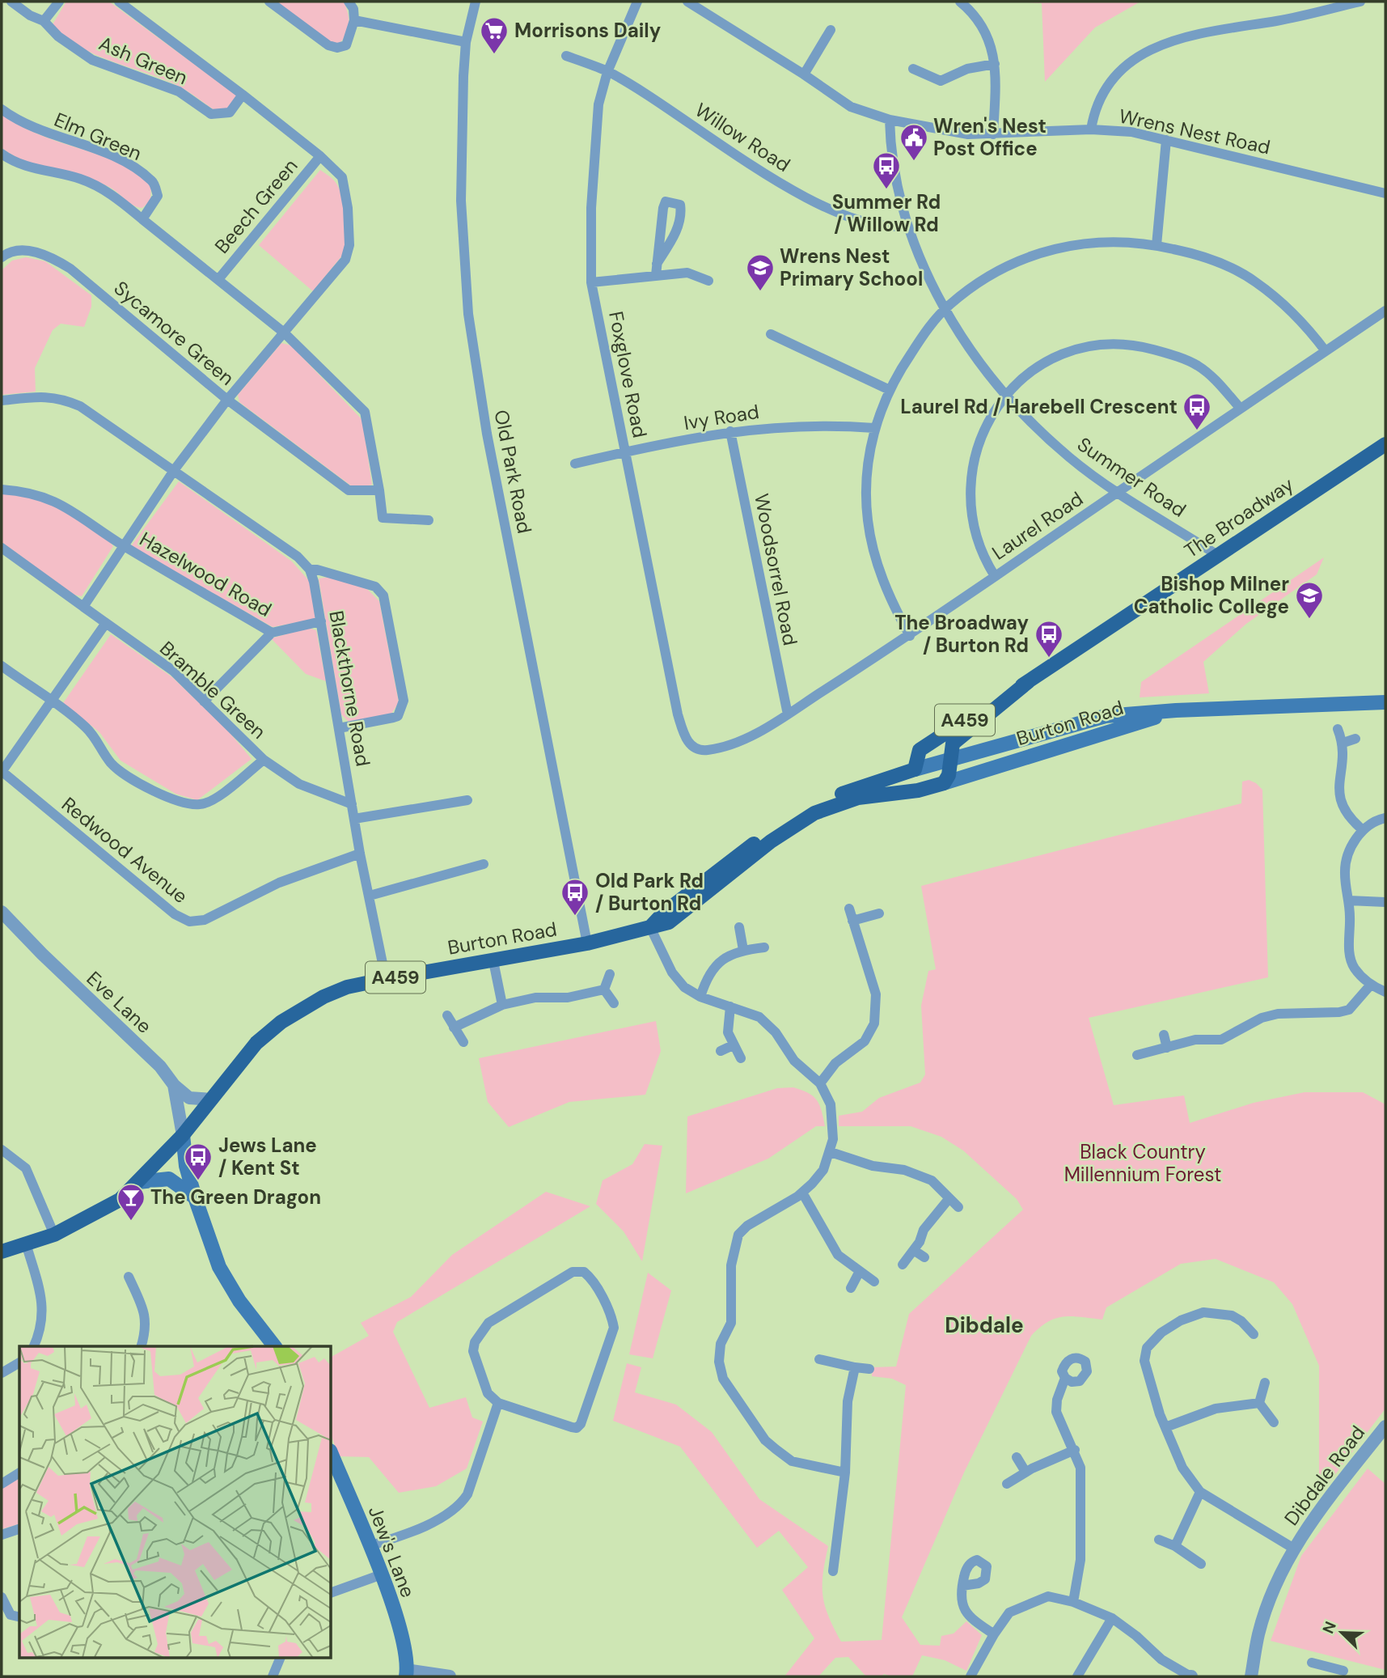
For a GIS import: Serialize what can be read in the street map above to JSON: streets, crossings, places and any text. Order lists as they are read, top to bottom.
{
  "streets": {
    "main road": [
      "The Broadway",
      "A459",
      "Burton Road",
      "Jew's Lane"
    ],
    "street": [
      "Ash Green",
      "Wrens Nest Road",
      "Elm Green",
      "Willow Road",
      "Beech Green",
      "Sycamore Green",
      "Foxglove Road",
      "Ivy Road",
      "Old Park Road",
      "Summer Road",
      "Laurel Road",
      "Woodsorrel Road",
      "Hazelwood Road",
      "Blackthorne Road",
      "Bramble Green",
      "Redwood Avenue",
      "Eve Lane",
      "Dibdale Road"
    ]
  },
  "crossings": [
    ["Ash Green", "Beech Green"],
    ["Wrens Nest Road", "Summer Road"],
    ["Elm Green", "Beech Green"],
    ["Willow Road", "Foxglove Road"],
    ["Willow Road", "Summer Road"],
    ["Sycamore Green", "Hazelwood Road"],
    ["Sycamore Green", "Bramble Green"],
    ["Foxglove Road", "Ivy Road"],
    ["Foxglove Road", "Laurel Road"],
    ["Ivy Road", "Woodsorrel Road"],
    ["Old Park Road", "Burton Road"],
    ["Summer Road", "The Broadway"],
    ["Summer Road", "Laurel Road"],
    ["The Broadway", "A459"],
    ["The Broadway", "Burton Road"],
    ["Laurel Road", "Woodsorrel Road"],
    ["Blackthorne Road", "Bramble Green"],
    ["Blackthorne Road", "Burton Road"],
    ["Blackthorne Road", "Redwood Avenue"],
    ["A459", "Burton Road"],
    ["A459", "Eve Lane"],
    ["Burton Road", "Eve Lane"]
  ],
  "districts": ["Dibdale"],
  "parks": ["Black Country Millennium Forest"],
  "places": {
    "supermarket": ["Morrisons Daily"],
    "public building": ["Wren's Nest Post Office"],
    "bus stop": [
      "Summer Rd / Willow Rd",
      "Laurel Rd / Harebell Crescent",
      "The Broadway / Burton Rd",
      "Old Park Rd / Burton Rd",
      "Jews Lane / Kent St"
    ],
    "school or university": ["Wrens Nest Primary School", "Bishop Milner Catholic College"],
    "bar": ["The Green Dragon"]
  },
  "north": "top left"
}
